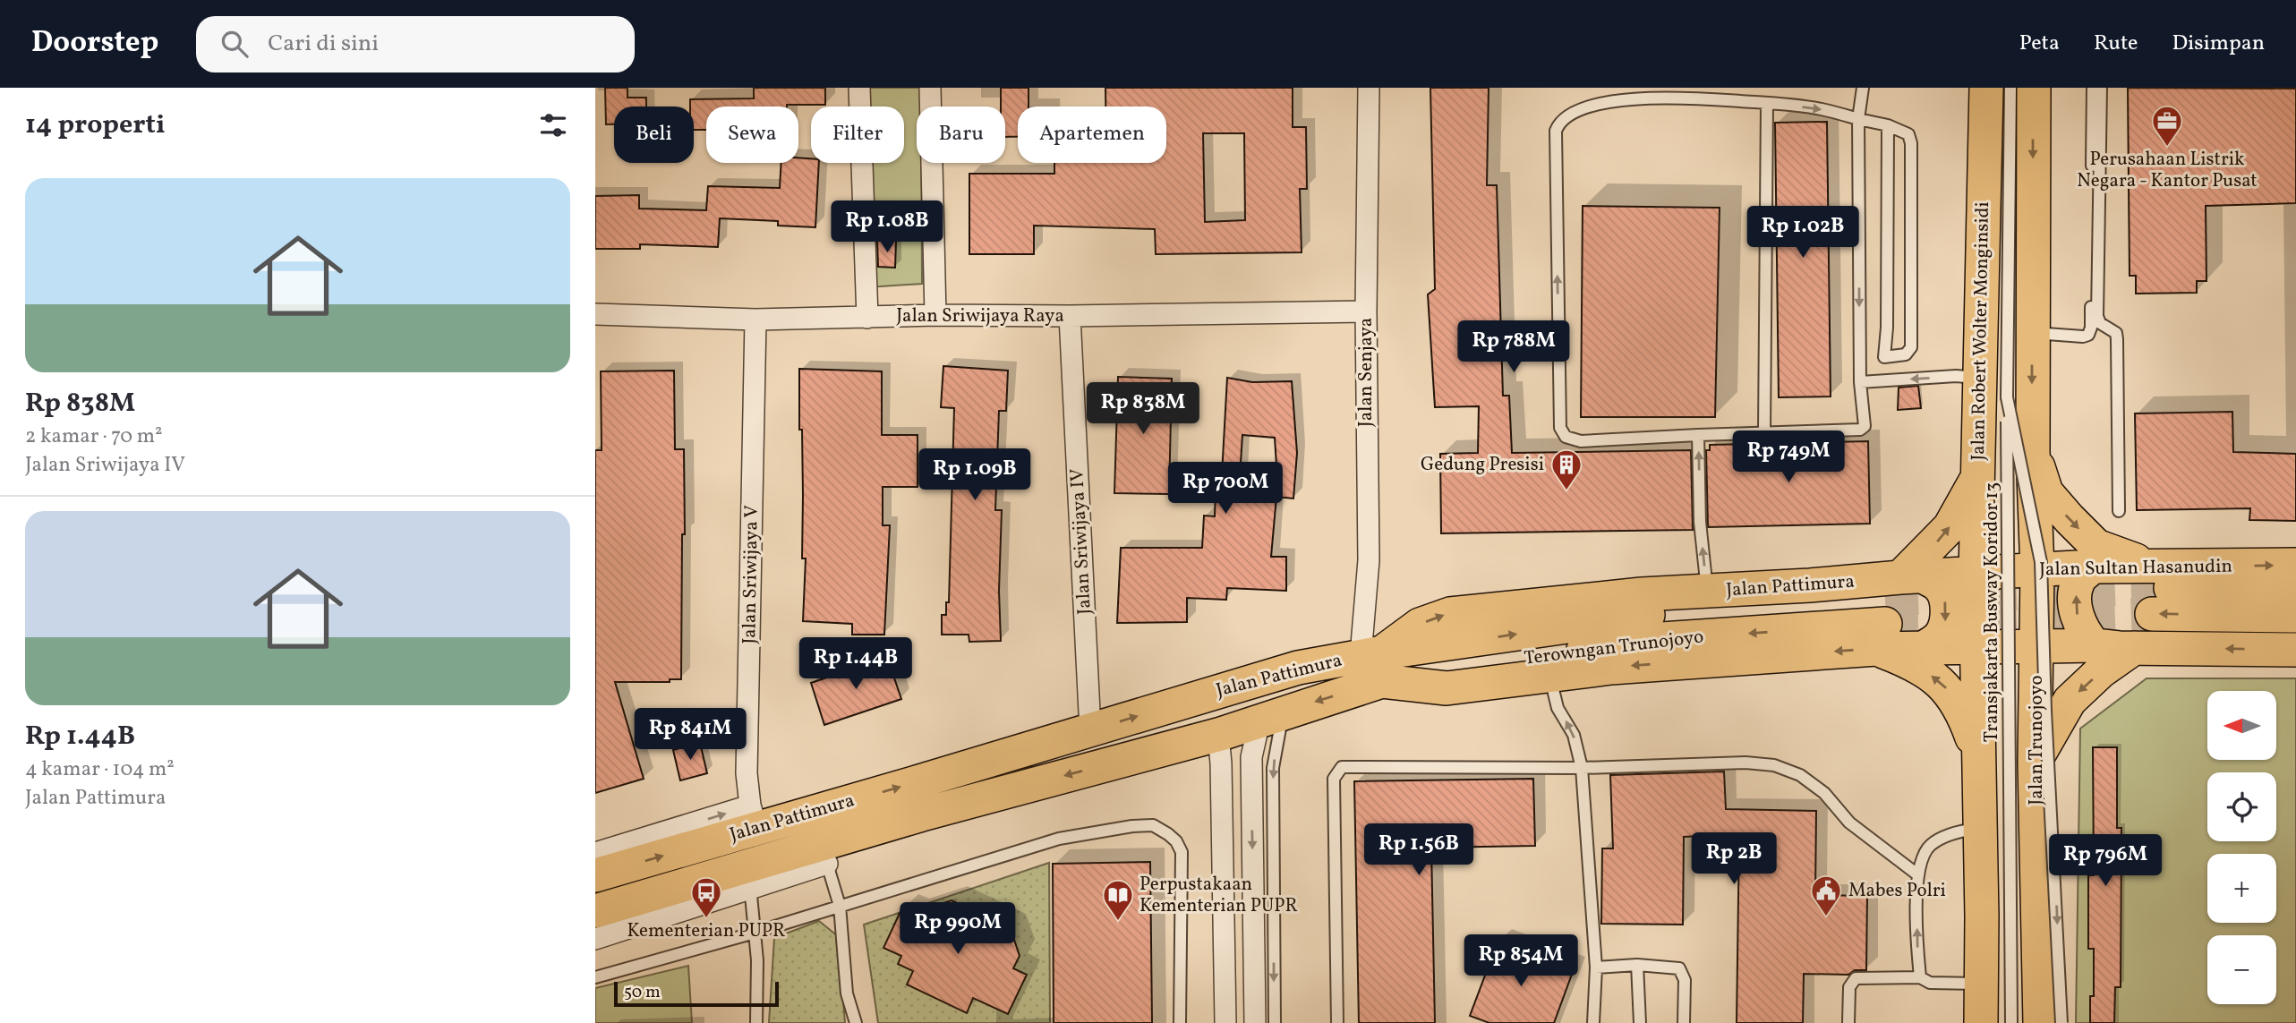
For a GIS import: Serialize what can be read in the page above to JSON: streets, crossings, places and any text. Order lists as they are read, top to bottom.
{
  "streets": {
    "main road": [
      "Jalan Robert Wolter Monginsidi",
      "Jalan Sultan Hasanudin",
      "Jalan Pattimura",
      "Terowngan Trunojoyo",
      "Jalan Trunojoyo"
    ],
    "street": [
      "Jalan Sriwijaya Raya",
      "Jalan Senjaya",
      "Jalan Sriwijaya IV",
      "Jalan Sriwijaya V"
    ],
    "lane": ["Transjakarta Busway Koridor 13"]
  },
  "crossings": [
    ["Jalan Sriwijaya Raya", "Jalan Senjaya"],
    ["Jalan Sriwijaya Raya", "Jalan Sriwijaya IV"],
    ["Jalan Sriwijaya Raya", "Jalan Sriwijaya V"],
    ["Jalan Robert Wolter Monginsidi", "Jalan Sultan Hasanudin"],
    ["Jalan Robert Wolter Monginsidi", "Jalan Pattimura"],
    ["Jalan Senjaya", "Jalan Pattimura"],
    ["Jalan Senjaya", "Terowngan Trunojoyo"],
    ["Jalan Sriwijaya IV", "Jalan Pattimura"],
    ["Jalan Sultan Hasanudin", "Jalan Pattimura"],
    ["Jalan Sultan Hasanudin", "Jalan Trunojoyo"],
    ["Jalan Sriwijaya V", "Jalan Pattimura"],
    ["Jalan Pattimura", "Terowngan Trunojoyo"]
  ],
  "places": {
    "office": ["Perusahaan Listrik Negara - Kantor Pusat"],
    "building": ["Gedung Presisi"],
    "public building": ["Mabes Polri"],
    "bus stop": ["Kementerian PUPR"],
    "library": ["Perpustakaan Kementerian PUPR"]
  },
  "scale_bar": "50 m",
  "north": "left",
  "page": {
    "header": "Doorstep",
    "search": "Cari di sini",
    "nav": ["Peta", "Rute", "Disimpan"],
    "heading": "14 properti",
    "chip": [
      "Beli",
      "Sewa",
      "Filter",
      "Baru",
      "Apartemen"
    ],
    "list": [
      {
        "name": "Rp 838M",
        "note": "2 kamar · 70 m² · Jalan Sriwijaya IV"
      },
      {
        "name": "Rp 1.44B",
        "note": "4 kamar · 104 m² · Jalan Pattimura"
      }
    ],
    "price": [
      "Rp 1.08B",
      "Rp 1.02B",
      "Rp 788M",
      "Rp 838M",
      "Rp 749M",
      "Rp 1.09B",
      "Rp 700M",
      "Rp 1.44B",
      "Rp 841M",
      "Rp 1.56B",
      "Rp 2B",
      "Rp 796M",
      "Rp 990M",
      "Rp 854M"
    ],
    "map_buttons": ["+", "−"],
    "scale": "50 m"
  }
}
